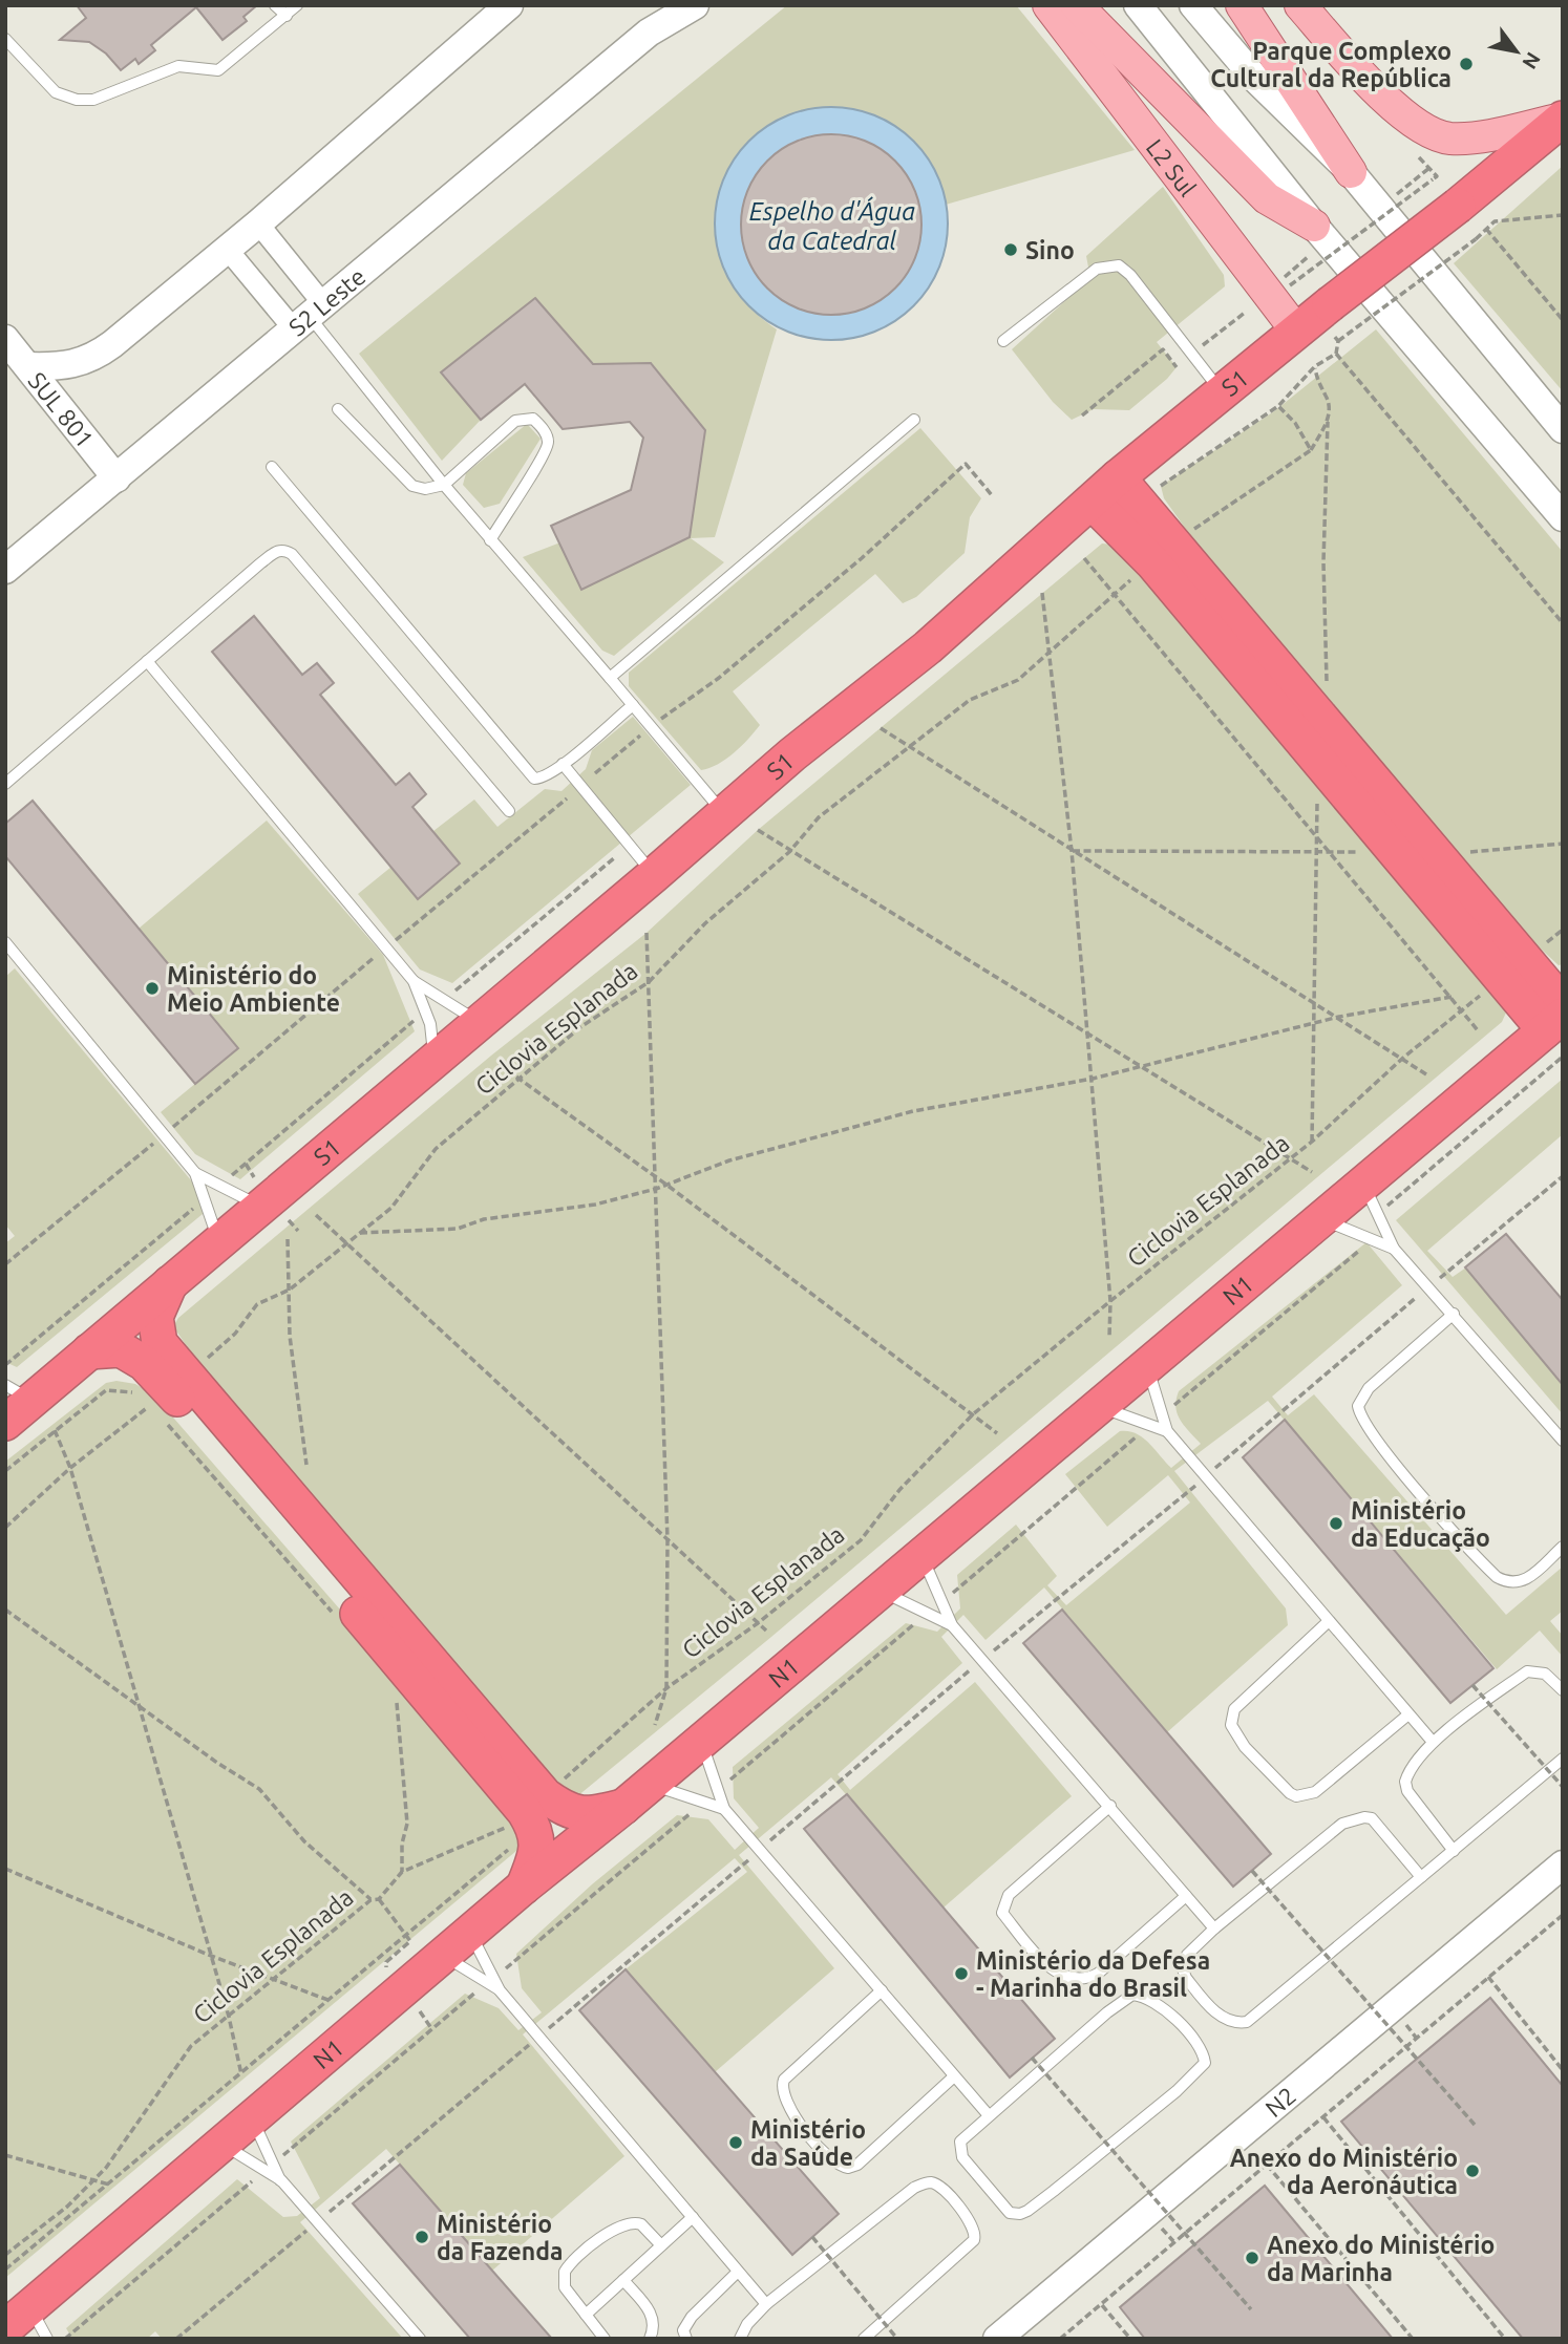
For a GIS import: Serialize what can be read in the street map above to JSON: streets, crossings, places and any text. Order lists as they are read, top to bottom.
{
  "streets": {
    "highway": ["S1", "N1"],
    "main road": [
      "L2 Sul",
      "S2 Leste",
      "SUL 801",
      "N2"
    ],
    "path": ["Ciclovia Esplanada"]
  },
  "crossings": [
    ["L2 Sul", "S1"],
    ["S2 Leste", "SUL 801"]
  ],
  "water": ["Espelho d'Água da Catedral"],
  "places": [
    "Parque Complexo Cultural da República",
    "Sino",
    "Ministério do Meio Ambiente",
    "Ministério da Educação",
    "Ministério da Defesa - Marinha do Brasil",
    "Ministério da Saúde",
    "Anexo do Ministério da Aeronáutica",
    "Ministério da Fazenda",
    "Anexo do Ministério da Marinha"
  ],
  "north": "bottom right"
}
